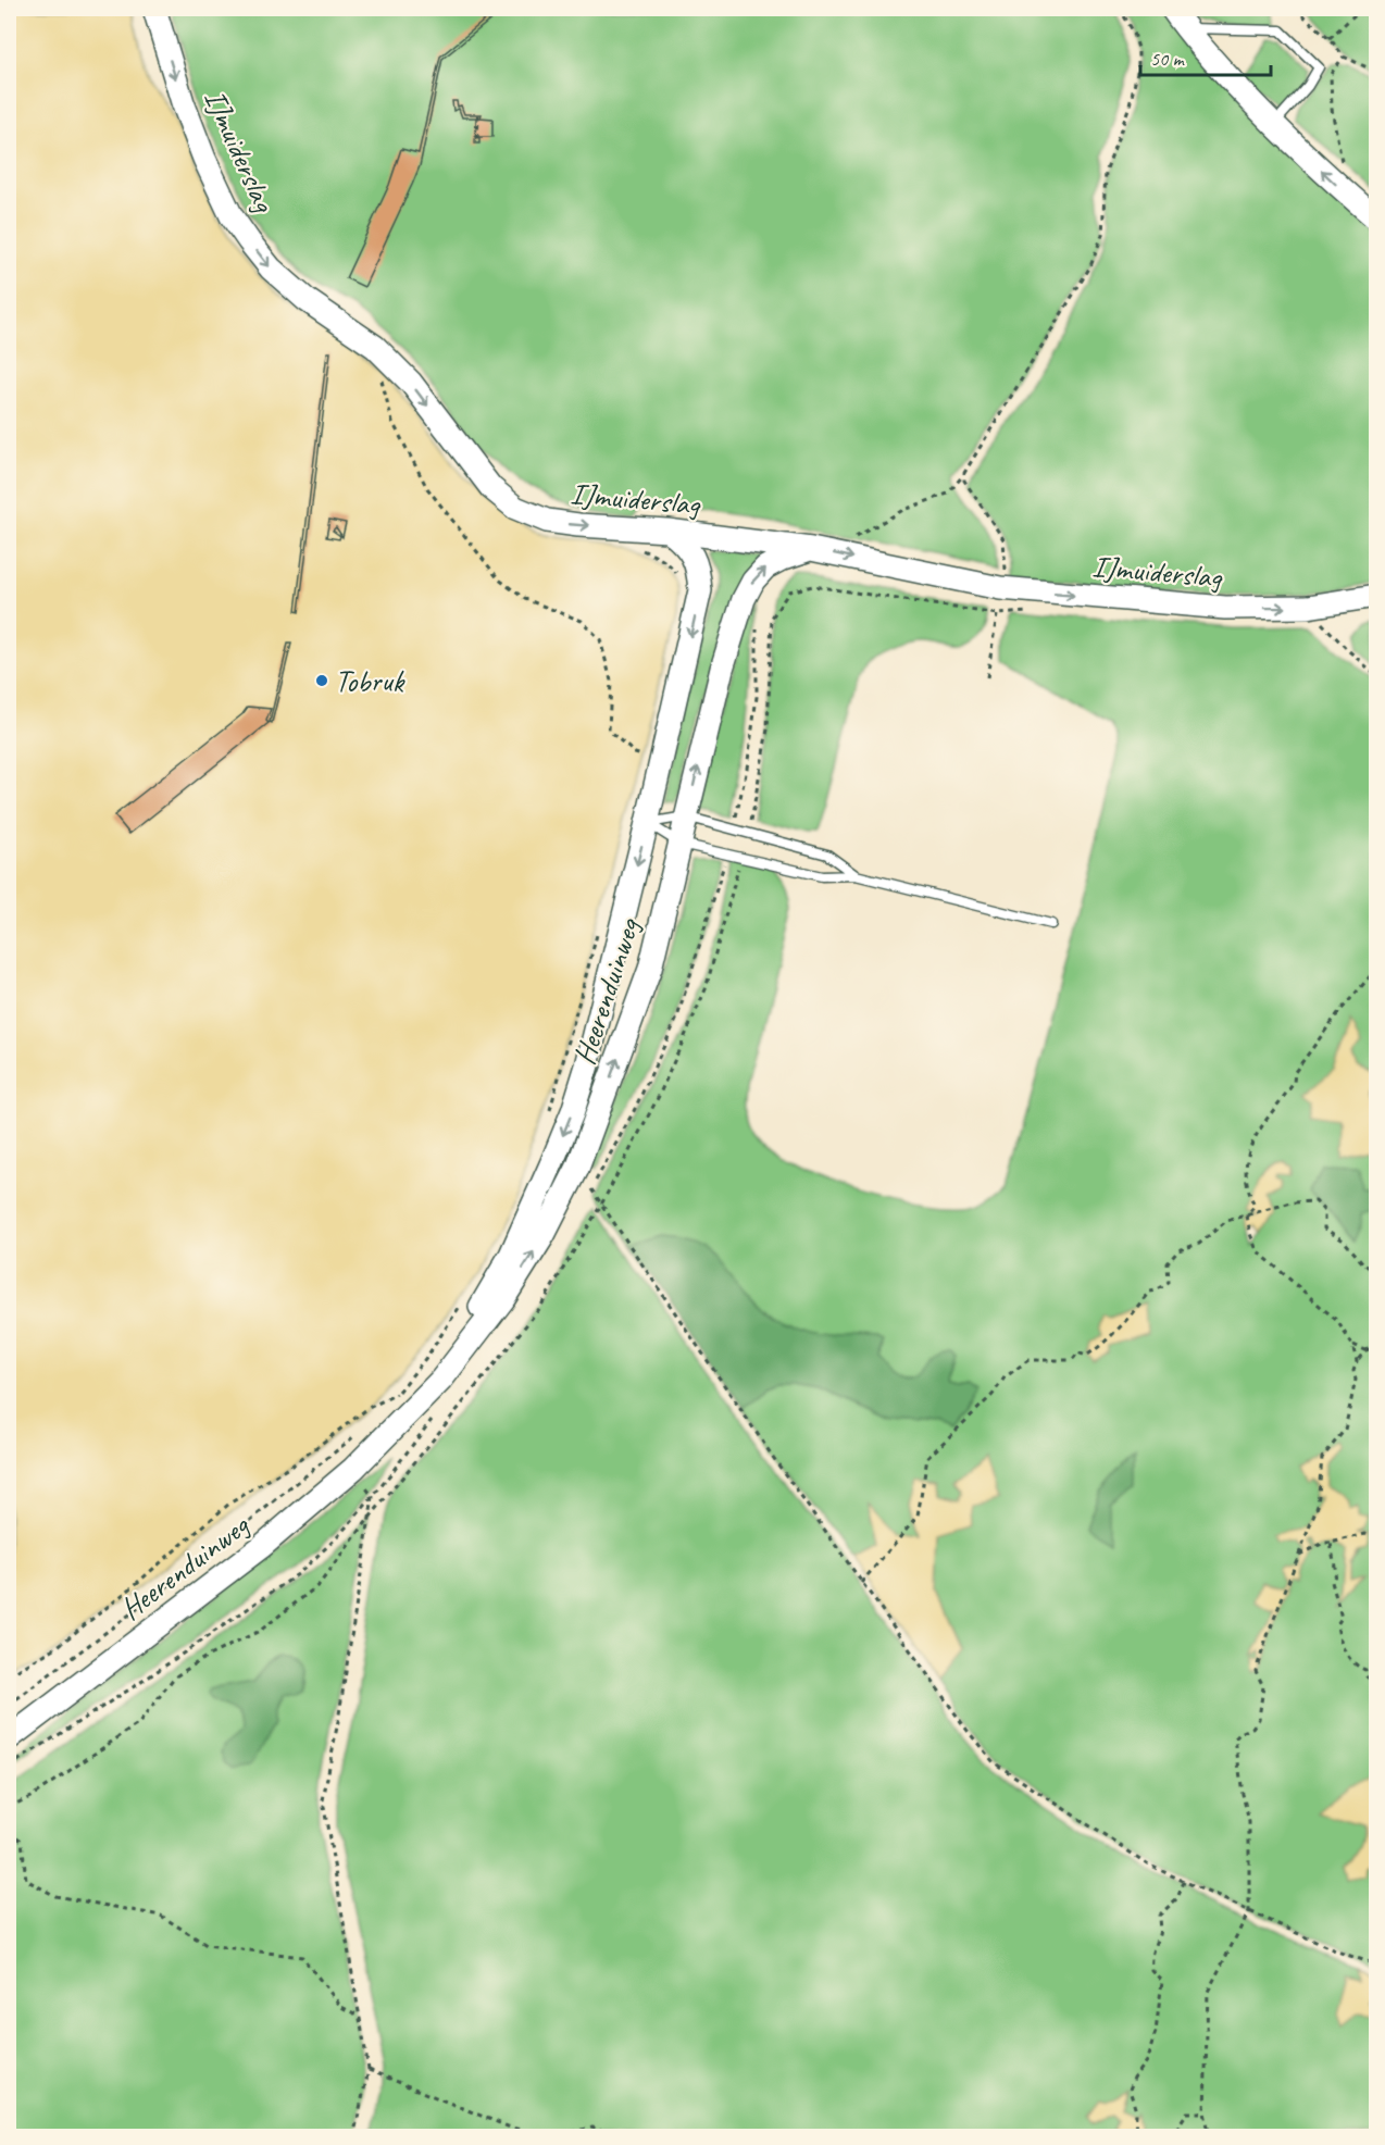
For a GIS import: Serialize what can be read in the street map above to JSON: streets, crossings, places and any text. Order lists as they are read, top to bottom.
{
  "streets": {
    "street": ["IJmuiderslag", "Heerenduinweg"]
  },
  "crossings": [
    ["IJmuiderslag", "Heerenduinweg"]
  ],
  "one_way": ["IJmuiderslag"],
  "places": ["Tobruk"],
  "scale_bar": "50 m"
}
